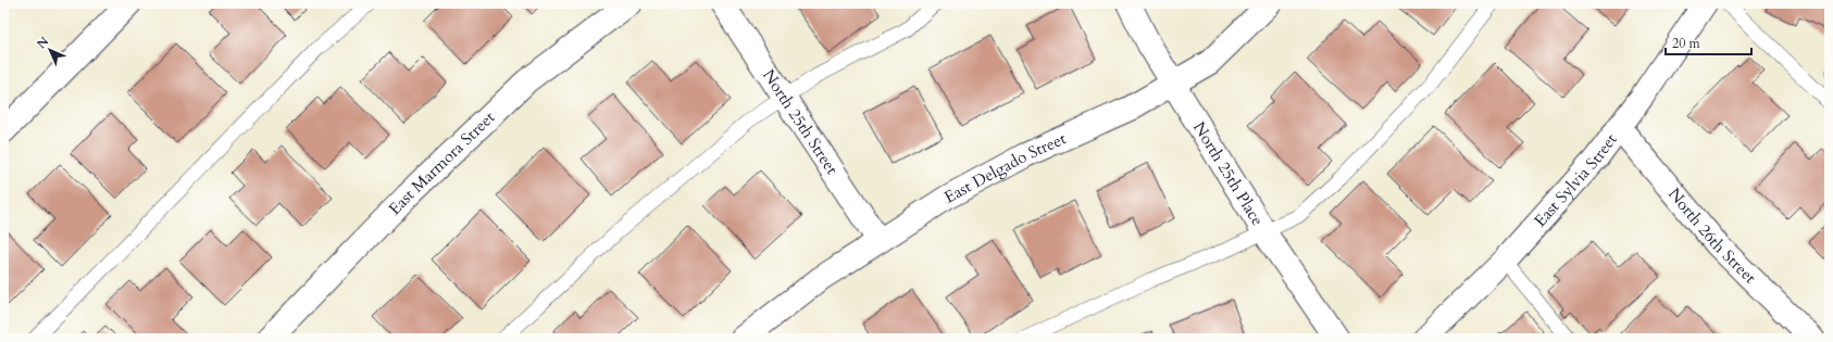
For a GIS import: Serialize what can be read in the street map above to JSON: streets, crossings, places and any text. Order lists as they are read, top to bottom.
{
  "streets": {
    "street": [
      "North 25th Street",
      "East Marmora Street",
      "East Delgado Street",
      "North 25th Place",
      "East Sylvia Street",
      "North 26th Street"
    ]
  },
  "crossings": [
    ["North 25th Street", "East Delgado Street"],
    ["East Delgado Street", "North 25th Place"],
    ["East Sylvia Street", "North 26th Street"]
  ],
  "scale_bar": "20 m",
  "north": "top left"
}
